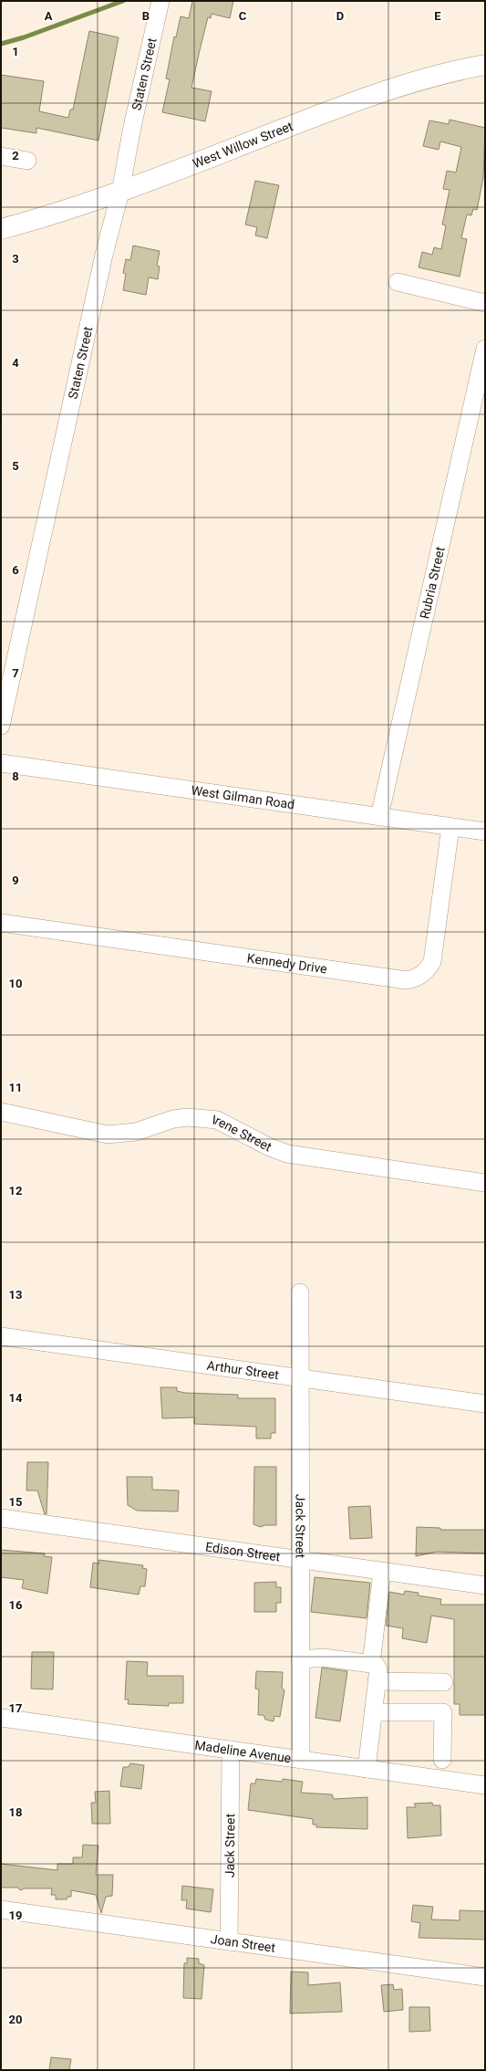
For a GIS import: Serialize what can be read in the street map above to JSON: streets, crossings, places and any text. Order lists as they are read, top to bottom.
{
  "streets": {
    "main road": ["West Willow Street"],
    "street": [
      "Staten Street",
      "Rubria Street",
      "West Gilman Road",
      "Kennedy Drive",
      "Irene Street",
      "Arthur Street",
      "Jack Street",
      "Edison Street",
      "Madeline Avenue",
      "Joan Street"
    ]
  },
  "crossings": [
    ["Staten Street", "West Willow Street"],
    ["Rubria Street", "West Gilman Road"],
    ["West Gilman Road", "Kennedy Drive"],
    ["Arthur Street", "Jack Street"],
    ["Jack Street", "Edison Street"],
    ["Jack Street", "Madeline Avenue"],
    ["Jack Street", "Joan Street"]
  ],
  "grid": {
    "columns": [
      "A",
      "B",
      "C",
      "D",
      "E"
    ],
    "rows": [
      "1",
      "2",
      "3",
      "4",
      "5",
      "6",
      "7",
      "8",
      "9",
      "10",
      "11",
      "12",
      "13",
      "14",
      "15",
      "16",
      "17",
      "18",
      "19",
      "20"
    ]
  }
}
